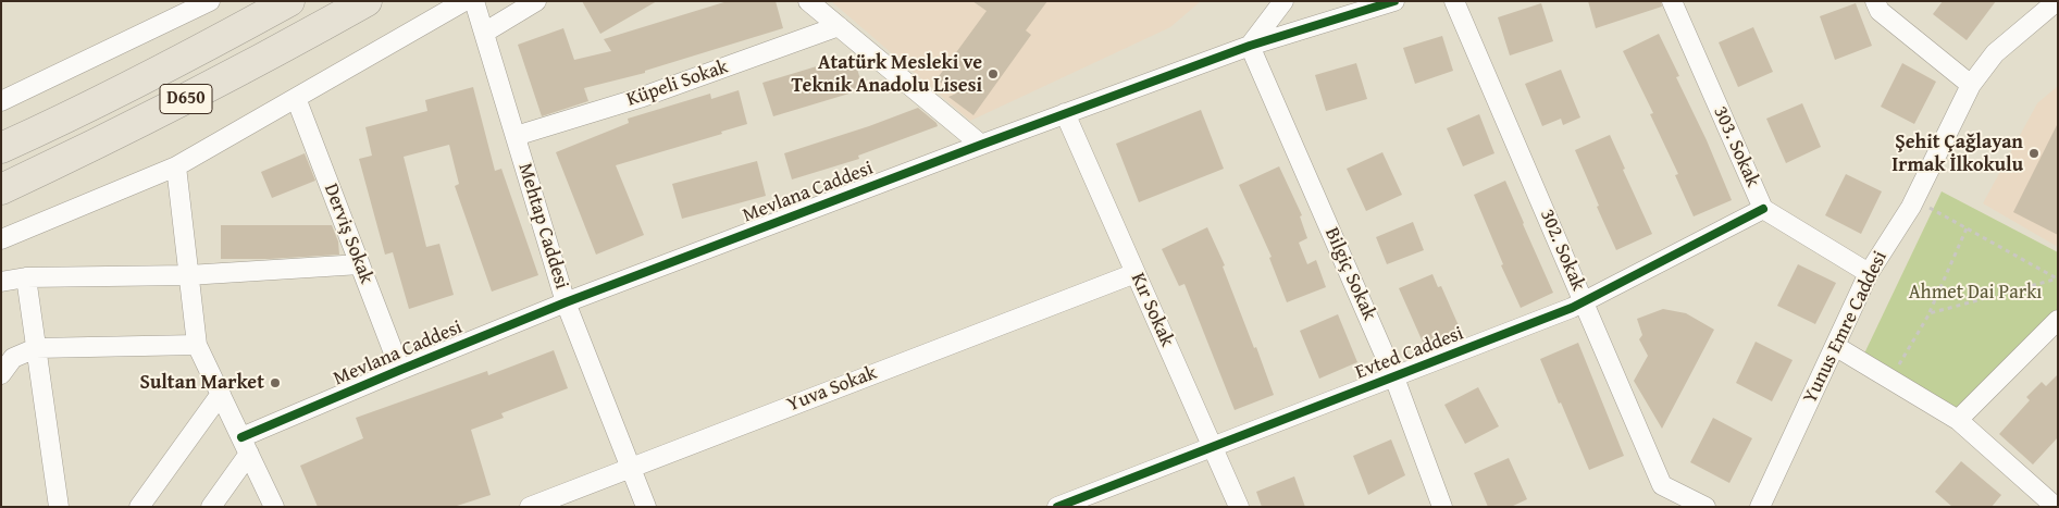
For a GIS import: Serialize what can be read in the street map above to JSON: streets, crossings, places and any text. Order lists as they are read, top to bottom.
{
  "streets": {
    "highway": ["D650"],
    "street": [
      "Küpeli Sokak",
      "303. Sokak",
      "Mevlana Caddesi",
      "Mehtap Caddesi",
      "Derviş Sokak",
      "302. Sokak",
      "Bilgiç Sokak",
      "Kır Sokak",
      "Yunus Emre Caddesi",
      "Evted Caddesi",
      "Yuva Sokak"
    ]
  },
  "crossings": [
    ["Küpeli Sokak", "Mehtap Caddesi"],
    ["303. Sokak", "Yunus Emre Caddesi"],
    ["303. Sokak", "Evted Caddesi"],
    ["Mevlana Caddesi", "Mehtap Caddesi"],
    ["Mevlana Caddesi", "Derviş Sokak"],
    ["Mevlana Caddesi", "Bilgiç Sokak"],
    ["Mevlana Caddesi", "Kır Sokak"],
    ["Mehtap Caddesi", "Yuva Sokak"],
    ["302. Sokak", "Evted Caddesi"],
    ["Bilgiç Sokak", "Evted Caddesi"],
    ["Kır Sokak", "Evted Caddesi"],
    ["Kır Sokak", "Yuva Sokak"]
  ],
  "parks": ["Ahmet Dai Parkı"],
  "places": ["Atatürk Mesleki ve Teknik Anadolu Lisesi", "Şehit Çağlayan Irmak İlkokulu", "Sultan Market"]
}
